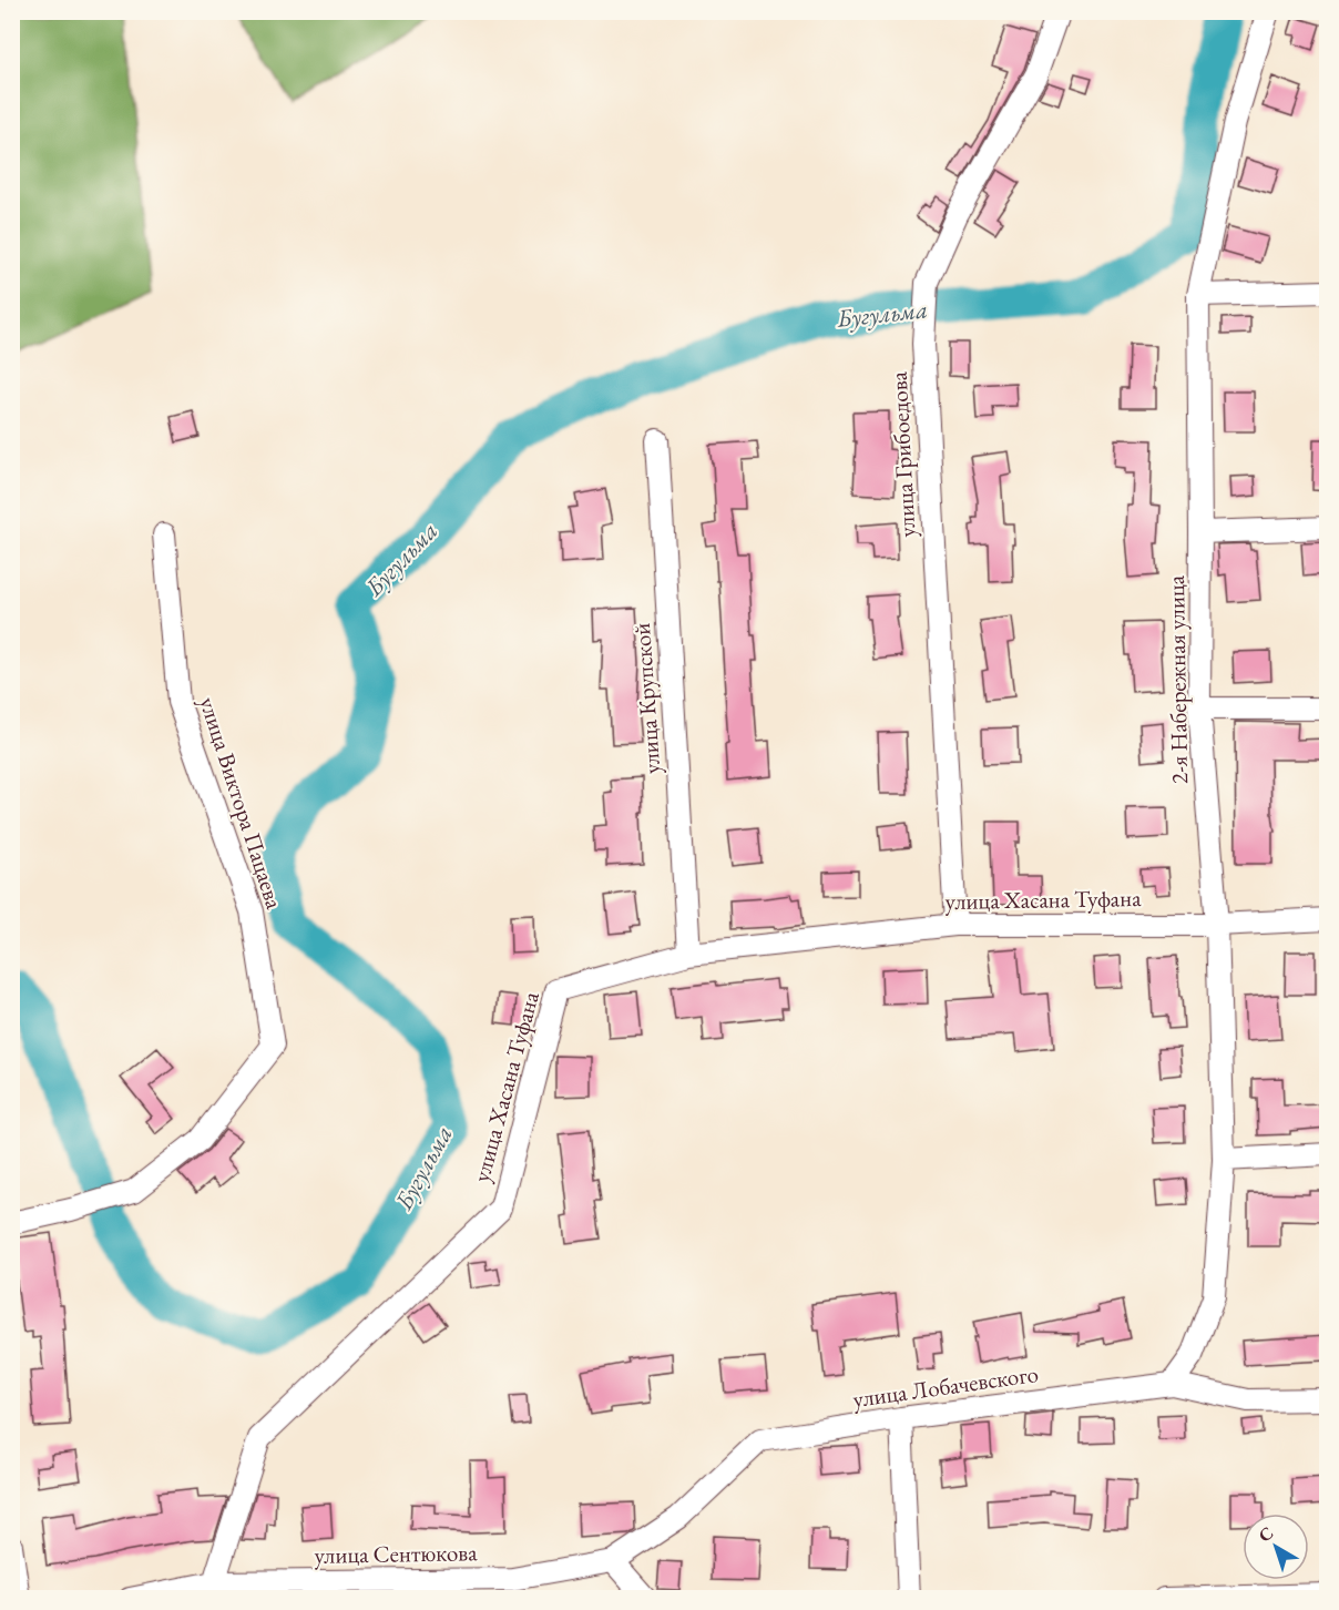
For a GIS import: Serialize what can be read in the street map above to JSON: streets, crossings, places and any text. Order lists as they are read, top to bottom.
{
  "streets": {
    "street": [
      "улица Грибоедова",
      "2-я Набережная улица",
      "улица Крупской",
      "улица Виктора Пацаева",
      "улица Хасана Туфана",
      "улица Лобачевского",
      "улица Сентюкова"
    ]
  },
  "crossings": [
    ["улица Грибоедова", "улица Хасана Туфана"],
    ["2-я Набережная улица", "улица Хасана Туфана"],
    ["2-я Набережная улица", "улица Лобачевского"],
    ["улица Крупской", "улица Хасана Туфана"],
    ["улица Хасана Туфана", "улица Сентюкова"],
    ["улица Лобачевского", "улица Сентюкова"]
  ],
  "water": ["Бугульма"],
  "north": "top left"
}
